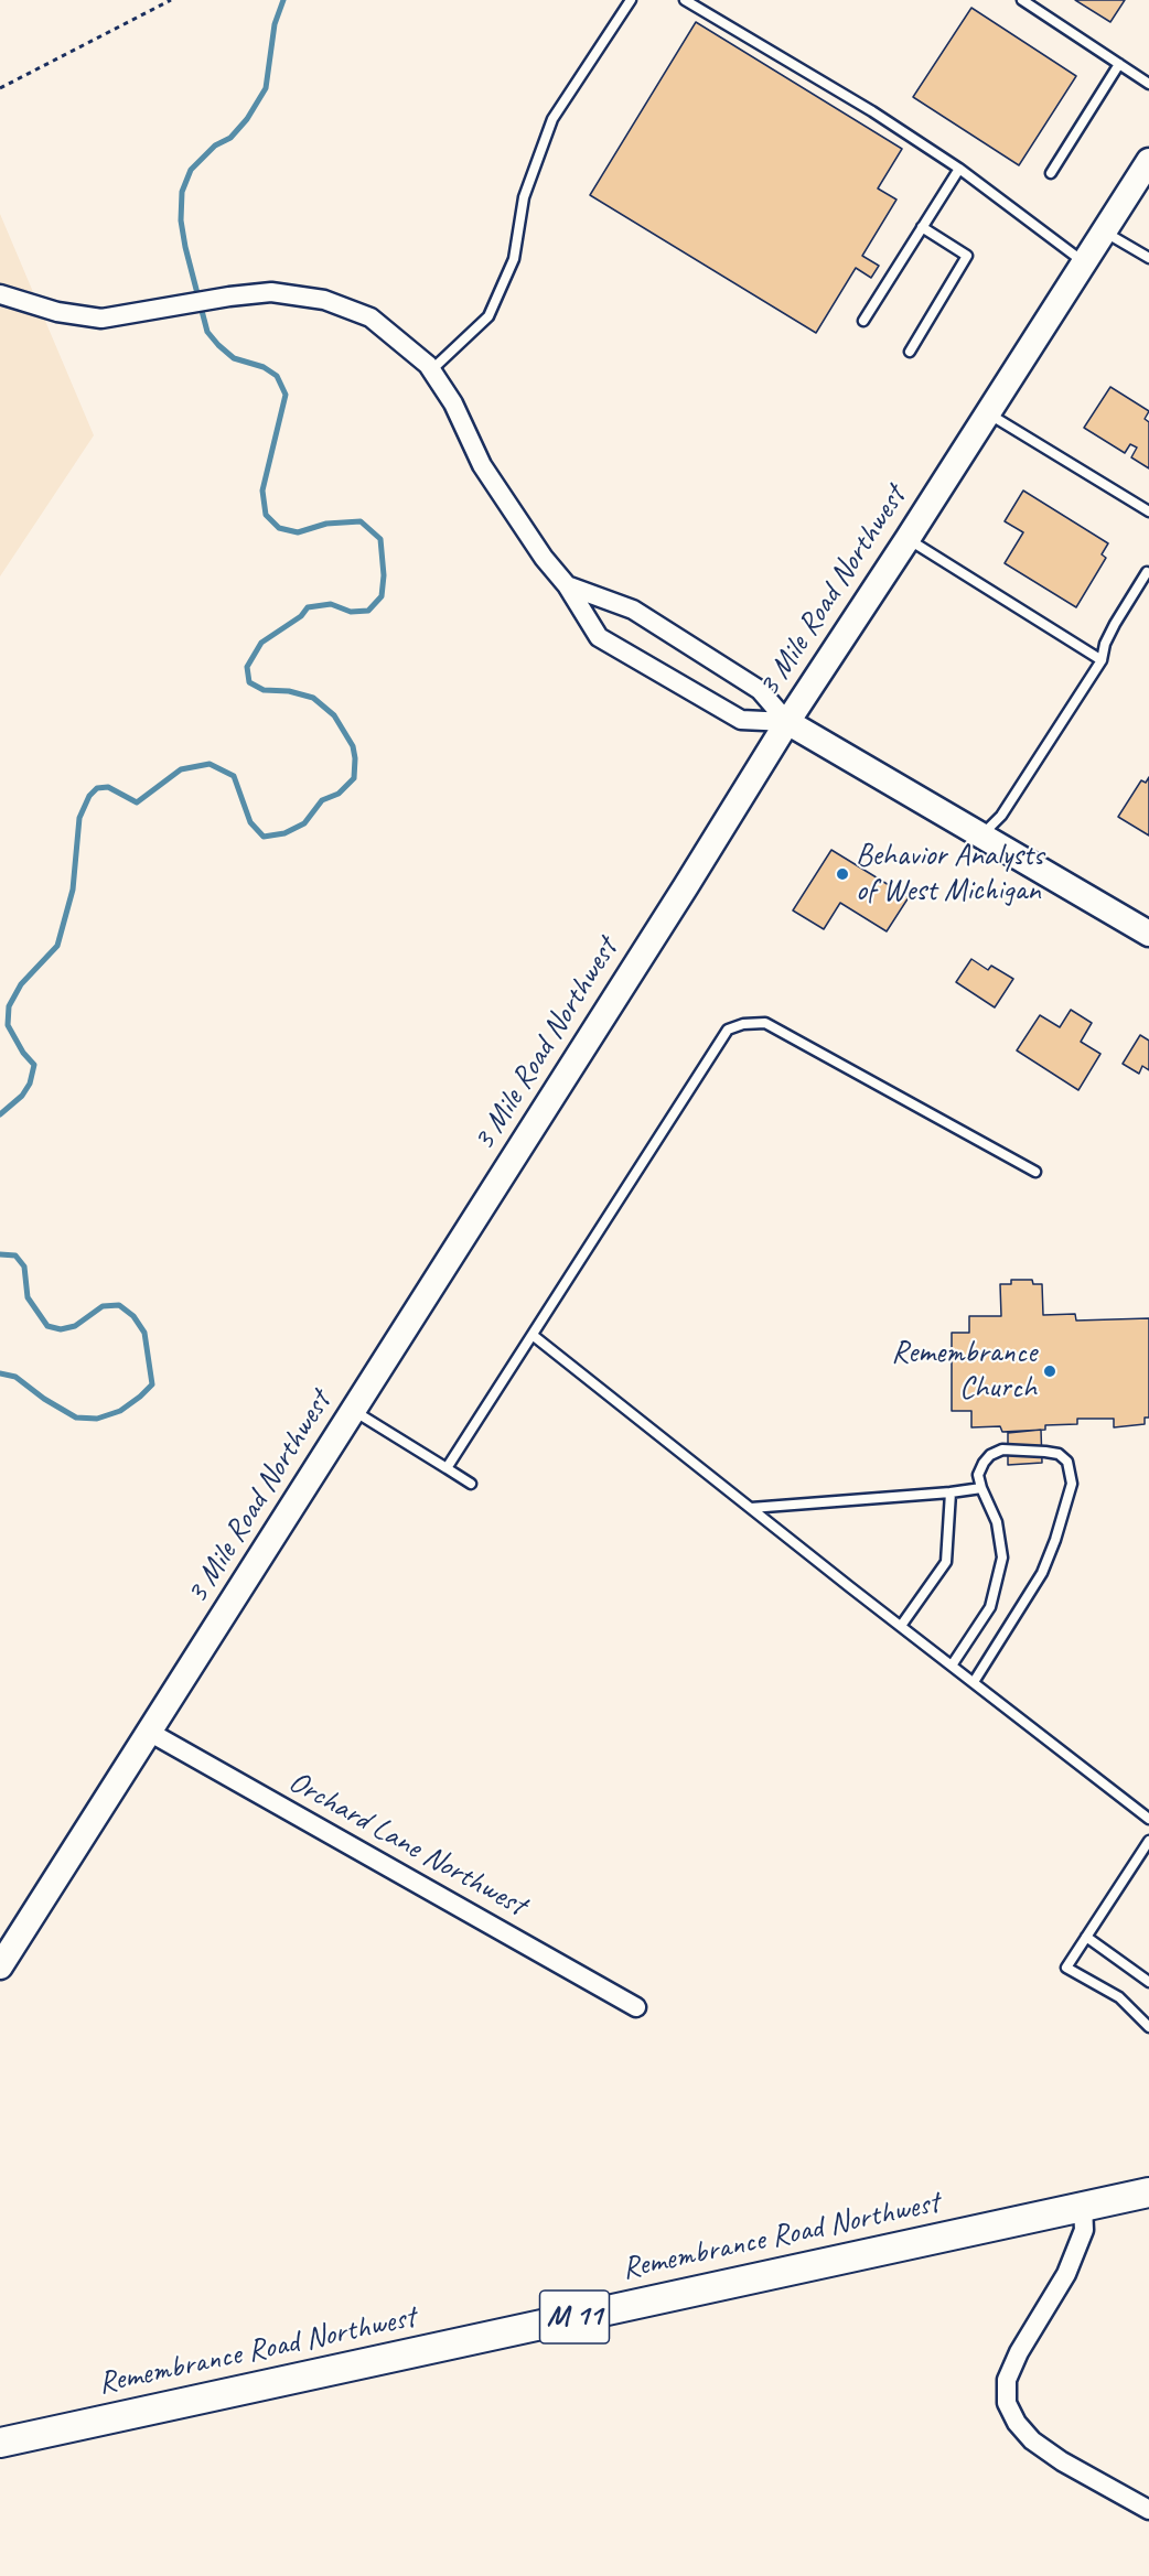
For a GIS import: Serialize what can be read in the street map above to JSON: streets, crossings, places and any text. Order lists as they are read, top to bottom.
{
  "streets": {
    "main road": ["Remembrance Road Northwest", "M 11"],
    "street": ["3 Mile Road Northwest", "Orchard Lane Northwest"]
  },
  "crossings": [
    ["3 Mile Road Northwest", "Orchard Lane Northwest"]
  ],
  "places": ["Behavior Analysts of West Michigan", "Remembrance Church"]
}
